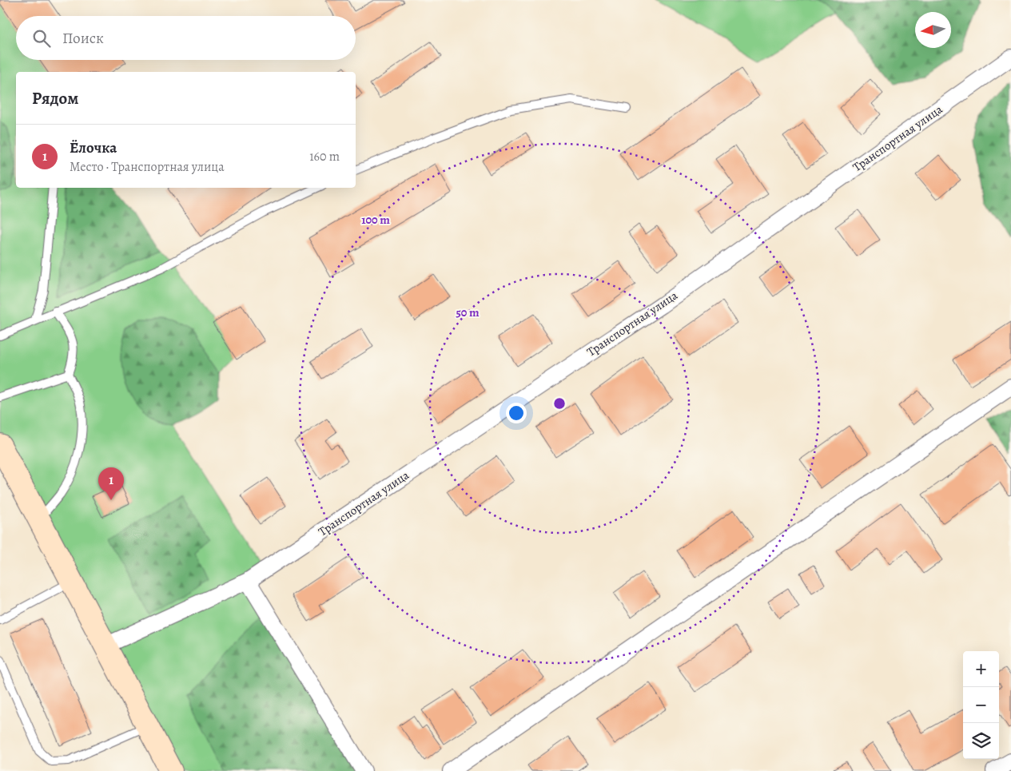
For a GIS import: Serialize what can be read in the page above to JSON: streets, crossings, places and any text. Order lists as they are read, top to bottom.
{
  "streets": {
    "street": ["Транспортная улица"]
  },
  "north": "left",
  "page": {
    "search": "Поиск",
    "heading": "Рядом",
    "list": [
      {
        "mark": "1",
        "name": "Ёлочка",
        "note": "Место · Транспортная улица",
        "value": "160 m"
      }
    ],
    "pins": "1",
    "map_buttons": ["+", "−"]
  },
  "rings": ["100 m", "50 m"]
}
